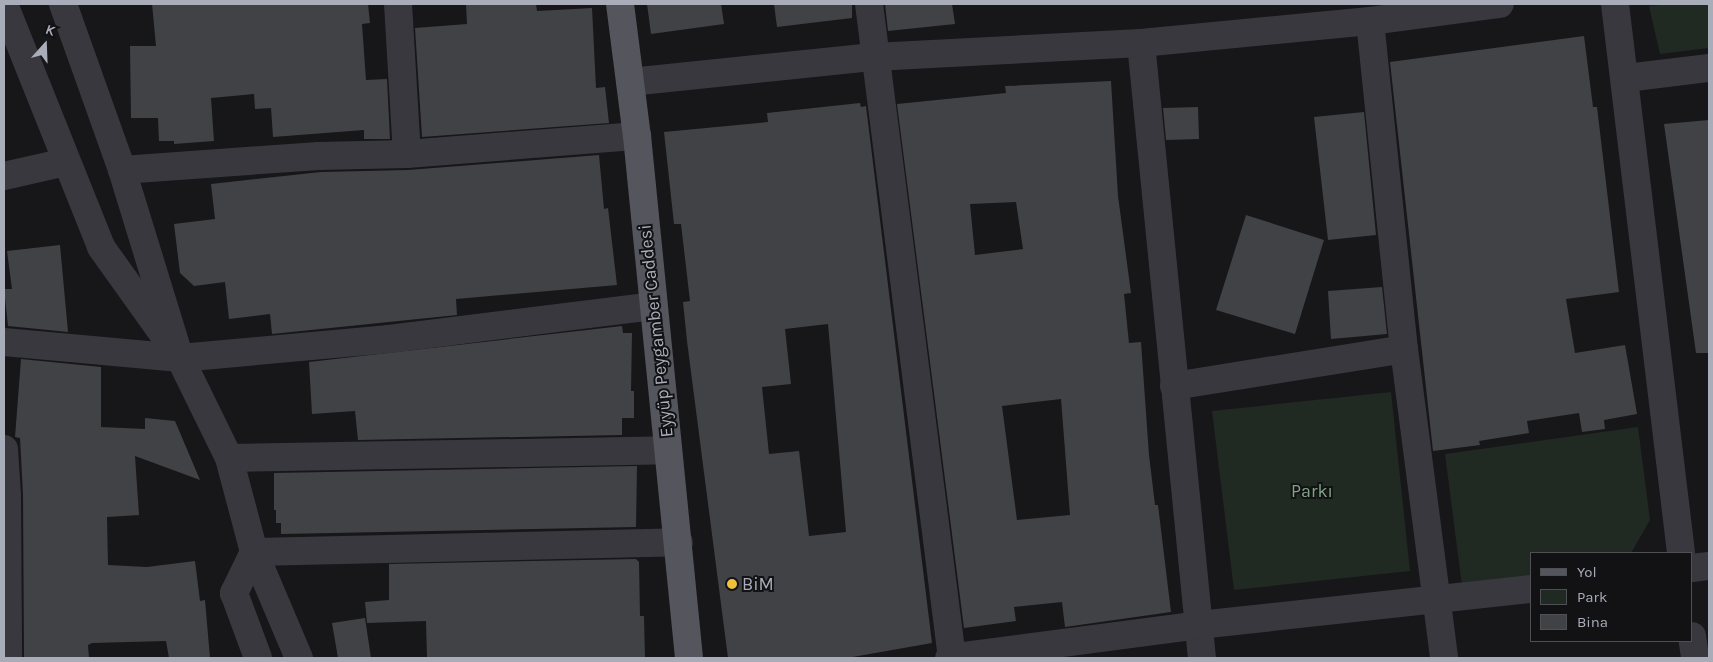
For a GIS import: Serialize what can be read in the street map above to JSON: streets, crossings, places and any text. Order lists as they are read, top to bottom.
{
  "streets": {
    "main road": ["Eyyüp Peygamber Caddesi"]
  },
  "parks": ["Parkı"],
  "places": ["BiM"],
  "legend": ["Yol", "Park", "Bina"],
  "north": "top"
}
